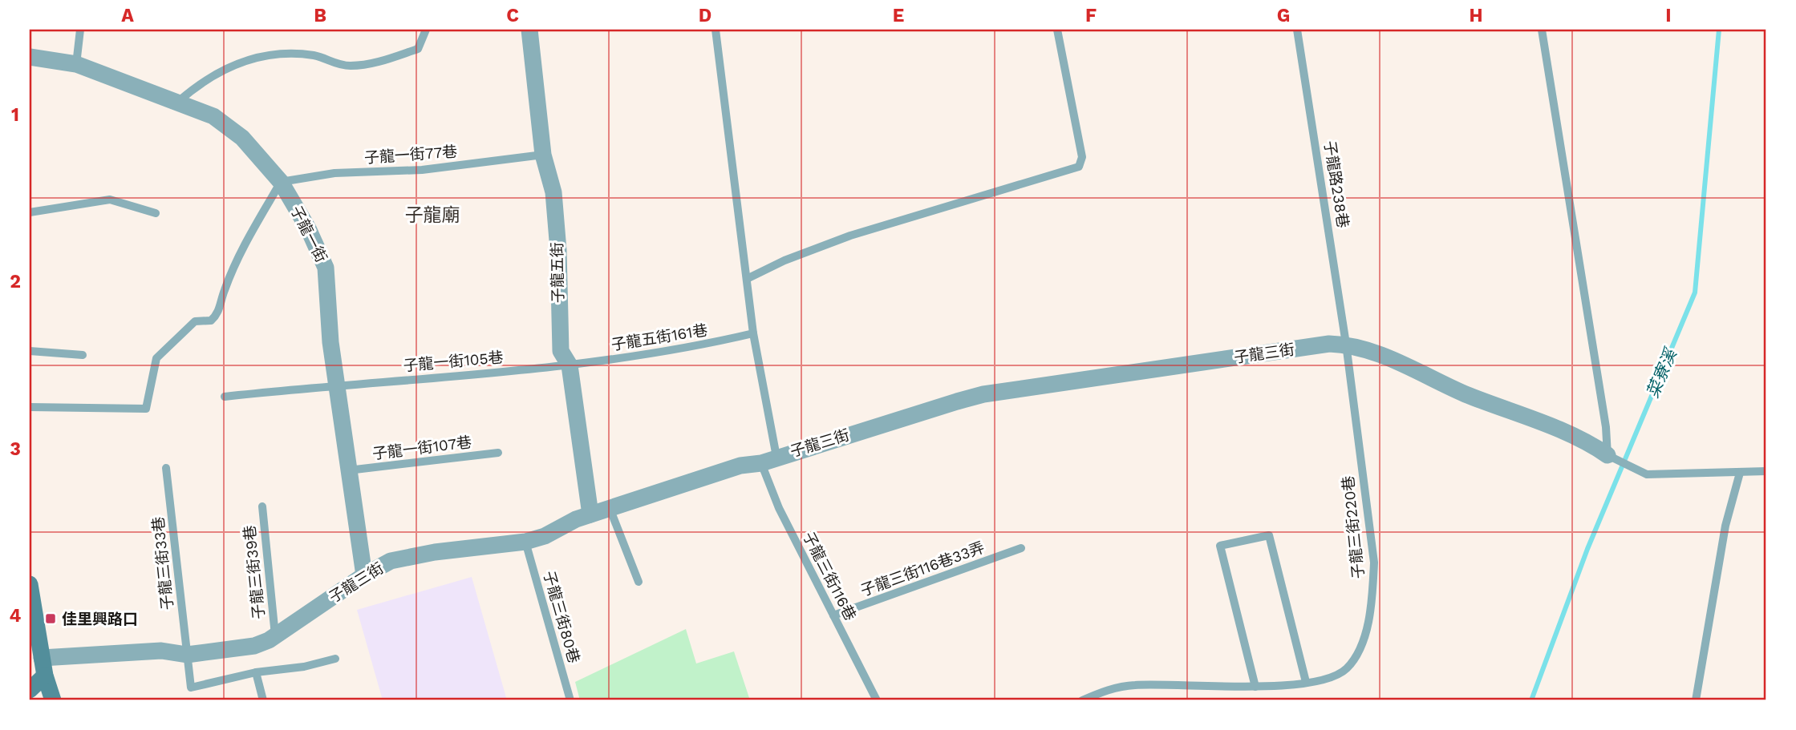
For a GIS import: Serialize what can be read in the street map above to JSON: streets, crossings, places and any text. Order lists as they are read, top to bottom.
{
  "streets": {
    "street": ["子龍一街", "子龍五街", "子龍三街"],
    "lane": [
      "子龍一街77巷",
      "子龍路238巷",
      "子龍五街161巷",
      "子龍一街105巷",
      "子龍一街107巷",
      "子龍三街220巷",
      "子龍三街33巷",
      "子龍三街116巷33弄",
      "子龍三街39巷",
      "子龍三街116巷",
      "子龍三街80巷"
    ]
  },
  "crossings": [
    ["子龍一街77巷", "子龍一街"],
    ["子龍一街77巷", "子龍五街"],
    ["子龍路238巷", "子龍三街"],
    ["子龍路238巷", "子龍三街220巷"],
    ["子龍一街", "子龍三街"],
    ["子龍一街", "子龍一街105巷"],
    ["子龍一街", "子龍一街107巷"],
    ["子龍五街", "子龍五街161巷"],
    ["子龍五街", "子龍三街"],
    ["子龍五街", "子龍一街105巷"],
    ["子龍五街161巷", "子龍一街105巷"],
    ["子龍五街161巷", "子龍三街116巷"],
    ["子龍三街", "子龍三街220巷"],
    ["子龍三街", "子龍三街33巷"],
    ["子龍三街", "子龍三街39巷"],
    ["子龍三街", "子龍三街116巷"],
    ["子龍三街", "子龍三街80巷"],
    ["子龍三街116巷33弄", "子龍三街116巷"]
  ],
  "districts": ["子龍廟"],
  "water": ["菜寮溪"],
  "places": {
    "transit": ["佳里興路口"]
  },
  "grid": {
    "columns": [
      "A",
      "B",
      "C",
      "D",
      "E",
      "F",
      "G",
      "H",
      "I"
    ],
    "rows": [
      "1",
      "2",
      "3",
      "4"
    ]
  }
}
